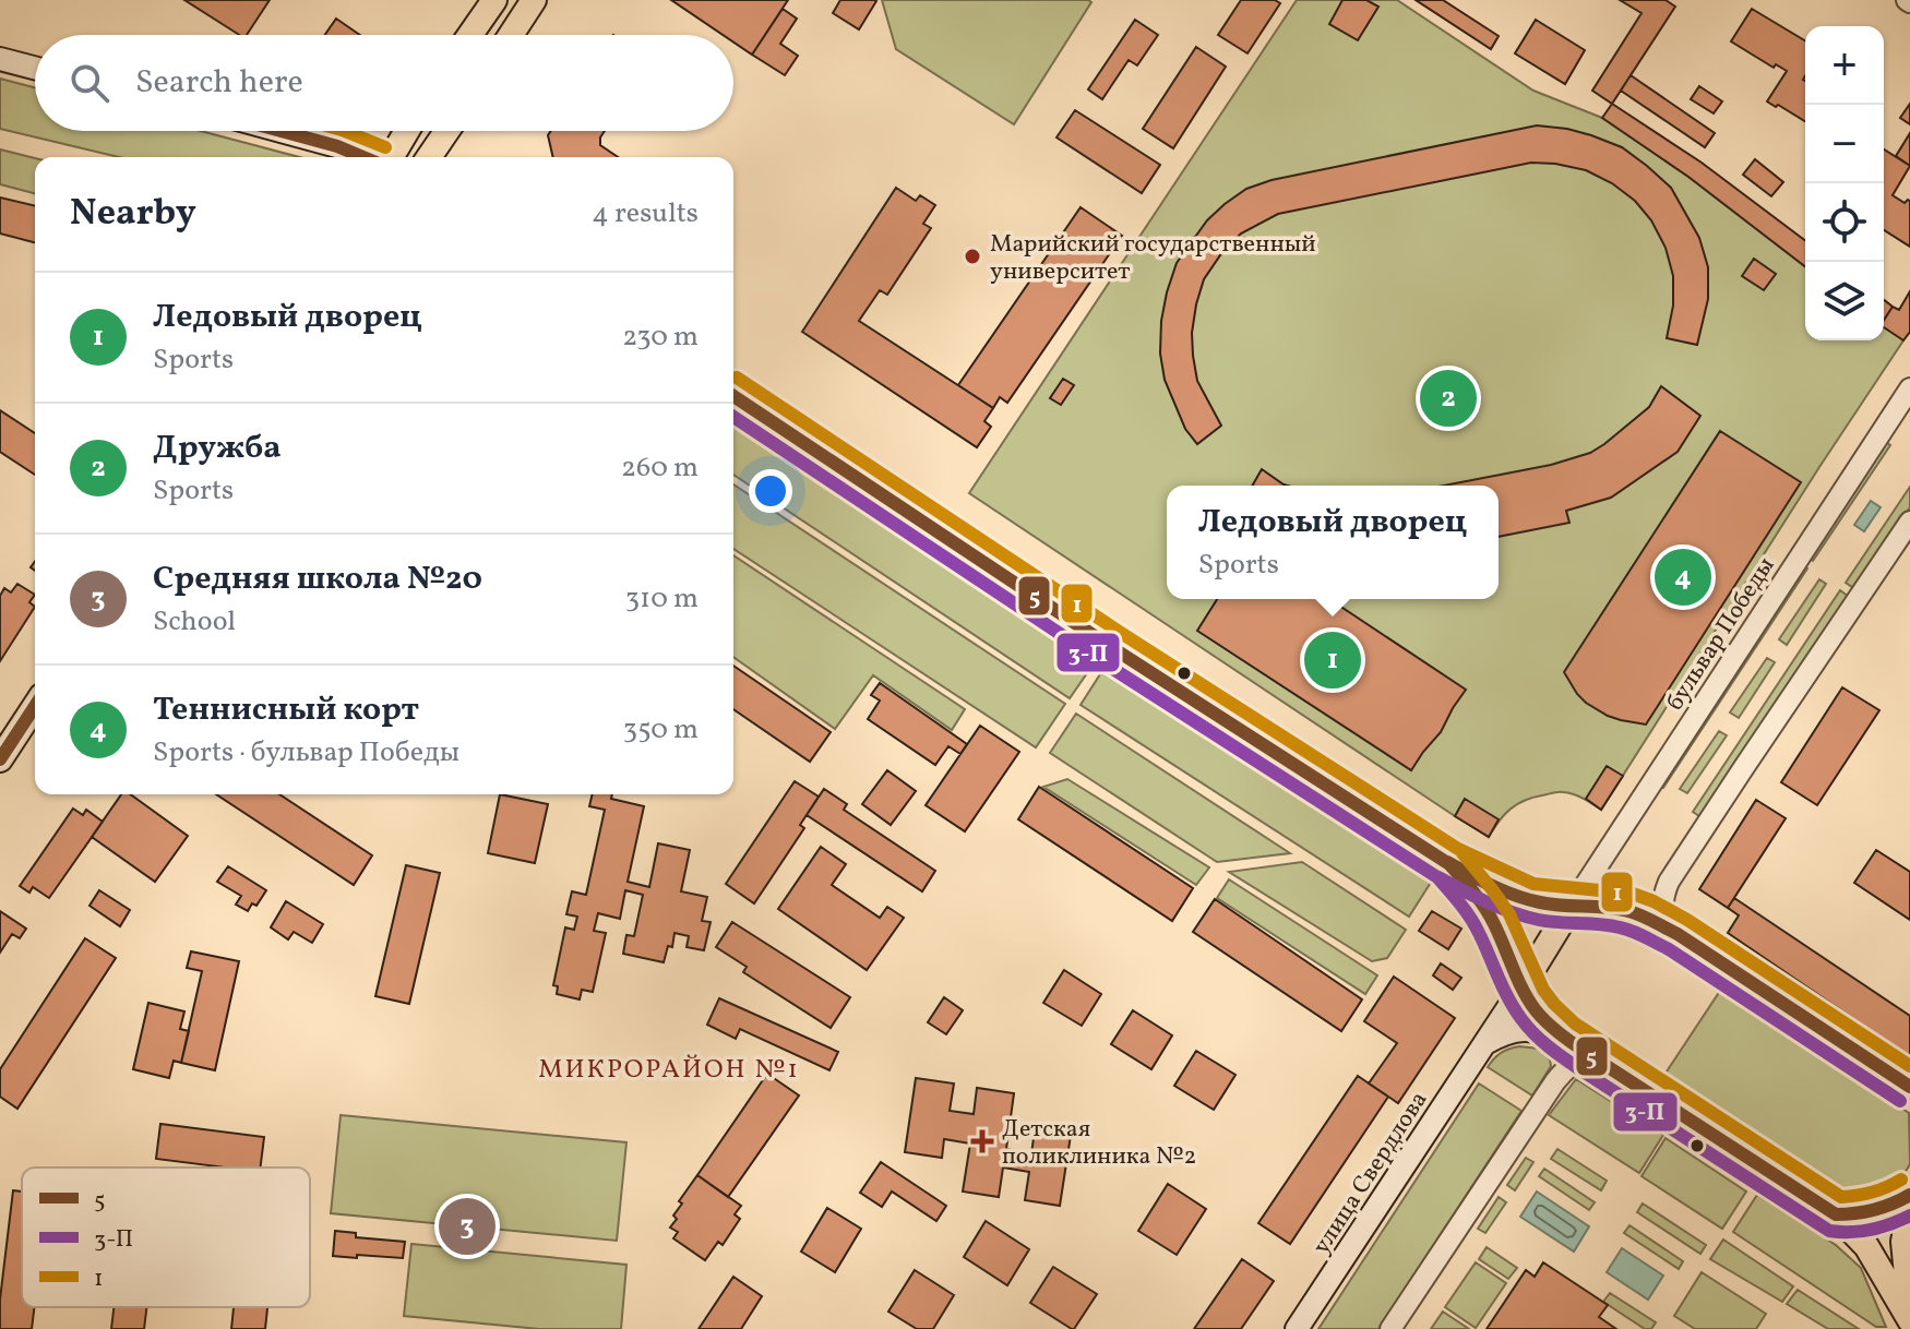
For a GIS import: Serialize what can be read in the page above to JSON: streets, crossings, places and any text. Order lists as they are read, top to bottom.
{
  "streets": {
    "main road": ["улица Свердлова"],
    "street": ["бульвар Победы"]
  },
  "districts": ["МИКРОРАЙОН №1"],
  "places": {
    "other": ["Марийский государственный университет"],
    "health": ["Детская поликлиника №2"]
  },
  "lines": ["transit line 5", "transit line 1", "transit line 3-П"],
  "legend": ["5", "3-П", "1"],
  "page": {
    "map_buttons": ["+", "−"],
    "search": "Search here",
    "heading": ["Nearby", "4 results"],
    "list": [
      {
        "mark": "1",
        "name": "Ледовый дворец",
        "note": "Sports",
        "value": "230 m"
      },
      {
        "mark": "2",
        "name": "Дружба",
        "note": "Sports",
        "value": "260 m"
      },
      {
        "mark": "3",
        "name": "Средняя школа №20",
        "note": "School",
        "value": "310 m"
      },
      {
        "mark": "4",
        "name": "Теннисный корт",
        "note": "Sports · бульвар Победы",
        "value": "350 m"
      }
    ],
    "pins": [
      "2",
      "4",
      "1",
      "3"
    ],
    "popup": ["Ледовый дворец", "Sports"]
  }
}
